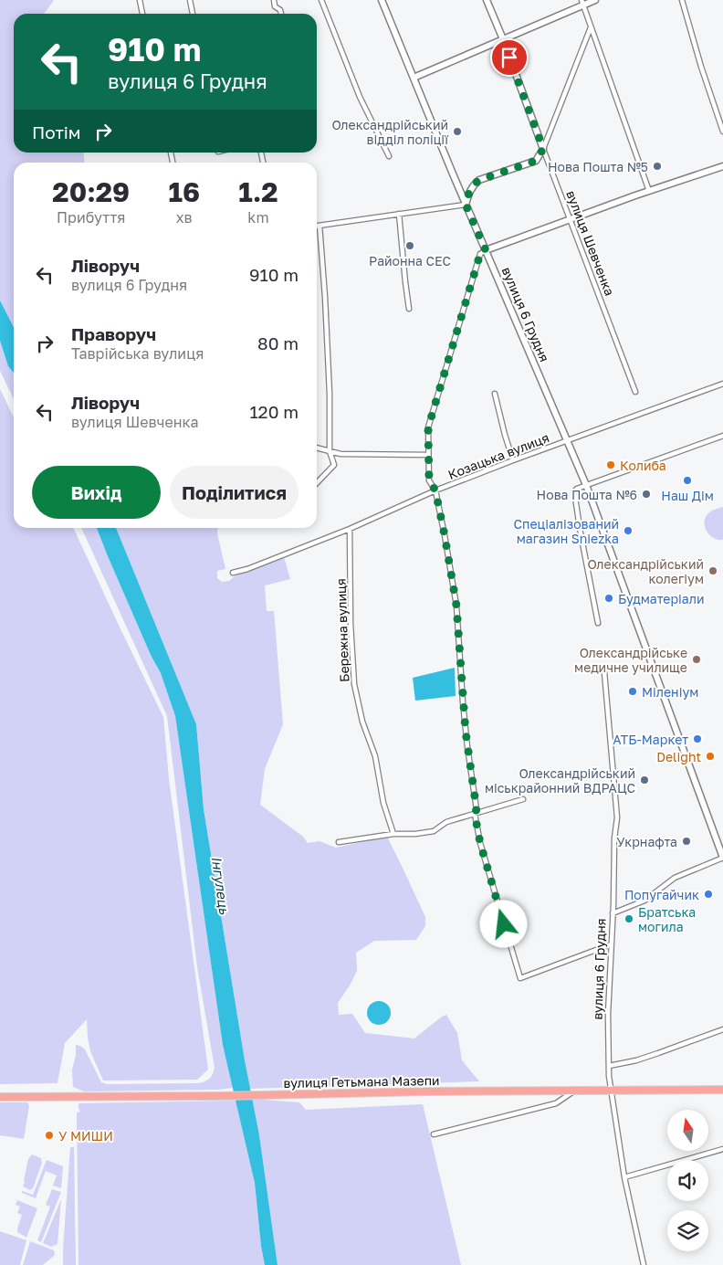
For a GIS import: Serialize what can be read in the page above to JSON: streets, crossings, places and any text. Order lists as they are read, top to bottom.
{
  "streets": {
    "highway": ["вулиця Гетьмана Мазепи"],
    "street": [
      "вулиця Шевченка",
      "вулиця 6 Грудня",
      "Козацька вулиця",
      "Бережна вулиця"
    ]
  },
  "crossings": [
    ["вулиця 6 Грудня", "Козацька вулиця"],
    ["вулиця 6 Грудня", "вулиця Гетьмана Мазепи"],
    ["Козацька вулиця", "Бережна вулиця"]
  ],
  "water": ["Інгулець"],
  "places": [
    "Олександрійський відділ поліції",
    "Нова Пошта №5",
    "Районна СЕС",
    "Колиба",
    "Наш Дім",
    "Нова Пошта №6",
    "Спеціалізований магазин Sniezka",
    "Олександрійський колегіум",
    "Будматеріали",
    "Олександрійське медичне училище",
    "Міленіум",
    "АТБ-Маркет",
    "Delight",
    "Олександрійський міськрайонний ВДРАЦС",
    "Укрнафта",
    "Попугайчик",
    "Братська могила",
    "У МИШИ"
  ],
  "north": "top",
  "page": {
    "turn": ["910 m", "вулиця 6 Грудня"],
    "then": "Потім",
    "eta": [
      "20:29",
      "Прибуття",
      "16",
      "хв",
      "1.2",
      "km"
    ],
    "list": [
      {
        "name": "Ліворуч",
        "note": "вулиця 6 Грудня",
        "value": "910 m"
      },
      {
        "name": "Праворуч",
        "note": "Таврійська вулиця",
        "value": "80 m"
      },
      {
        "name": "Ліворуч",
        "note": "вулиця Шевченка",
        "value": "120 m"
      }
    ],
    "buttons": ["Вихід", "Поділитися"]
  }
}
